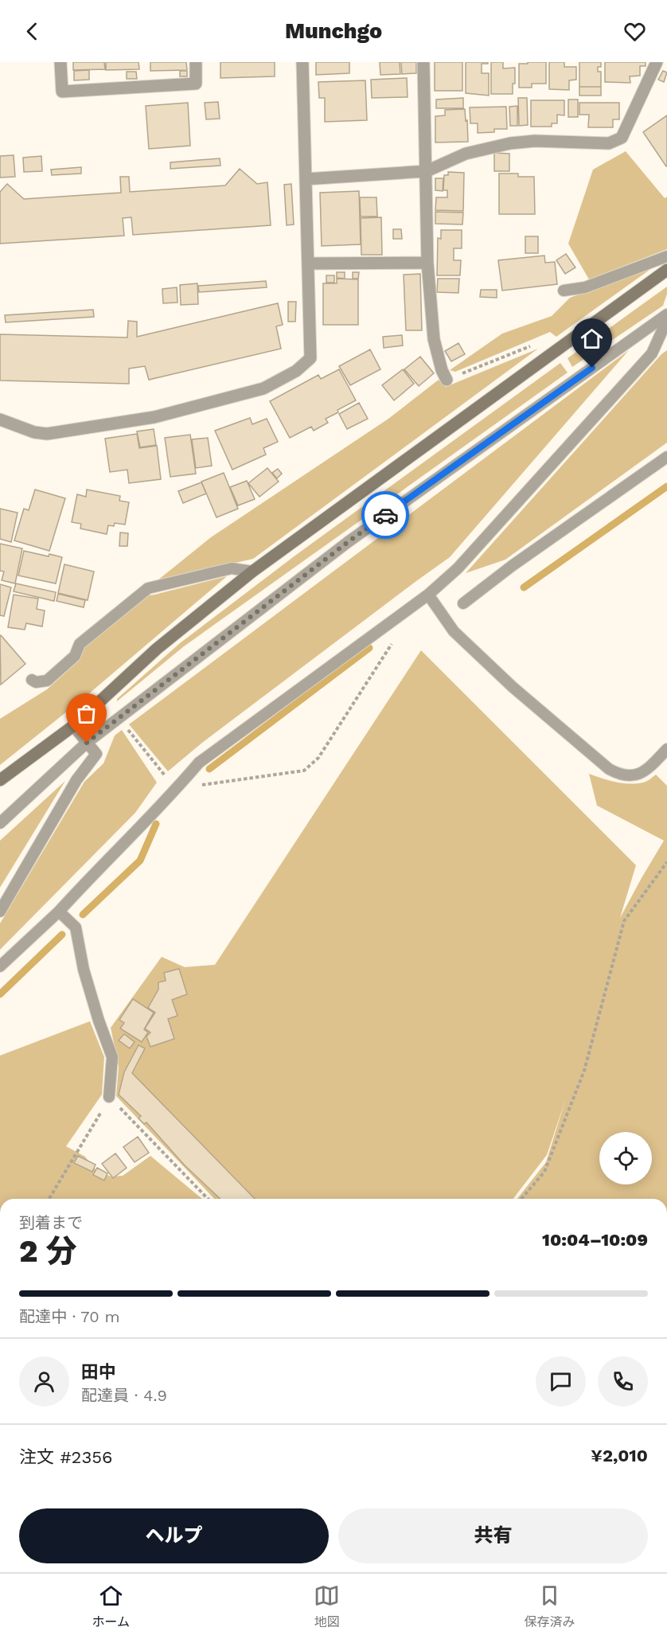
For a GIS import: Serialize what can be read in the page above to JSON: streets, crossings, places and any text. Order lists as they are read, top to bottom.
{
  "page": {
    "header": "Munchgo",
    "heading": ["2 分", "到着まで", "10:04–10:09"],
    "panel": [
      "田中",
      "配達員 · 4.9",
      "注文 #2356",
      "¥2,010"
    ],
    "bar": "配達中 · 70 m",
    "buttons": ["ヘルプ", "共有"],
    "tabs": ["ホーム", "地図", "保存済み"]
  }
}
